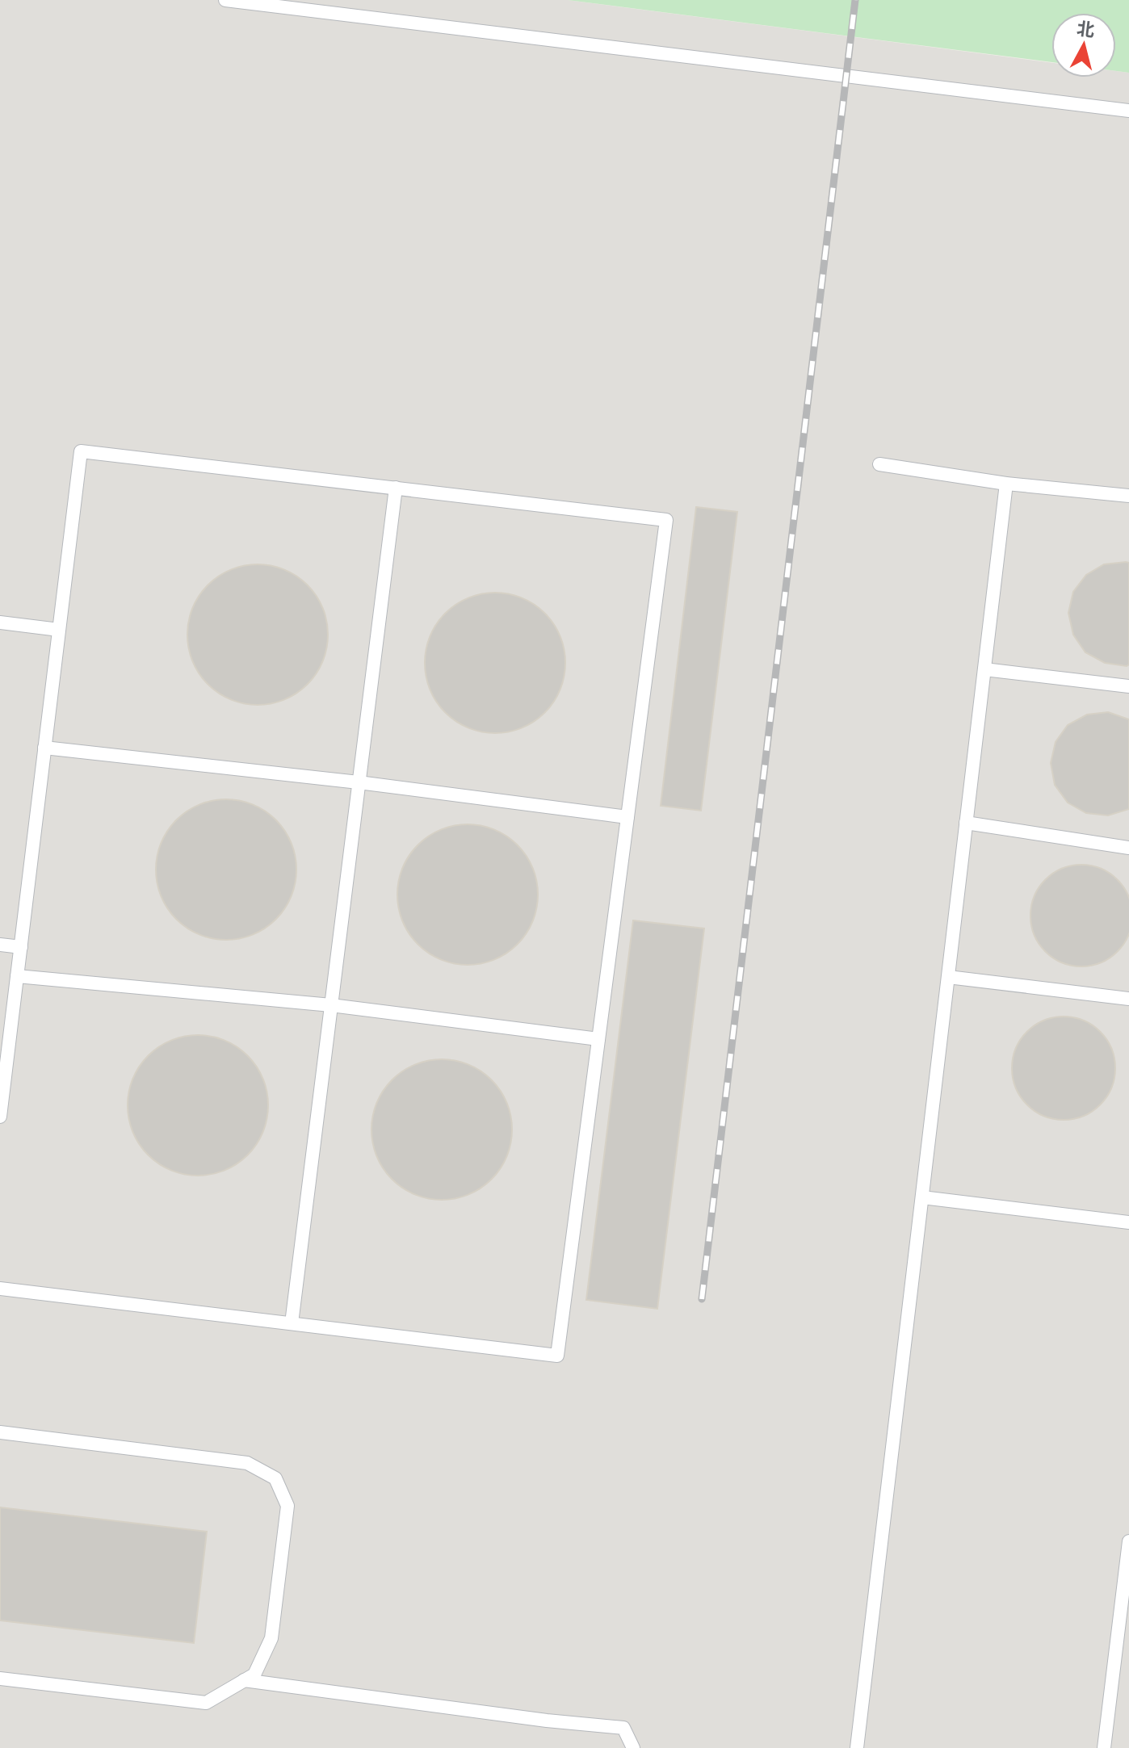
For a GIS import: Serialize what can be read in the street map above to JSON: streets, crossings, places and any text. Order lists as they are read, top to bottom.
{
  "north": "top"
}
